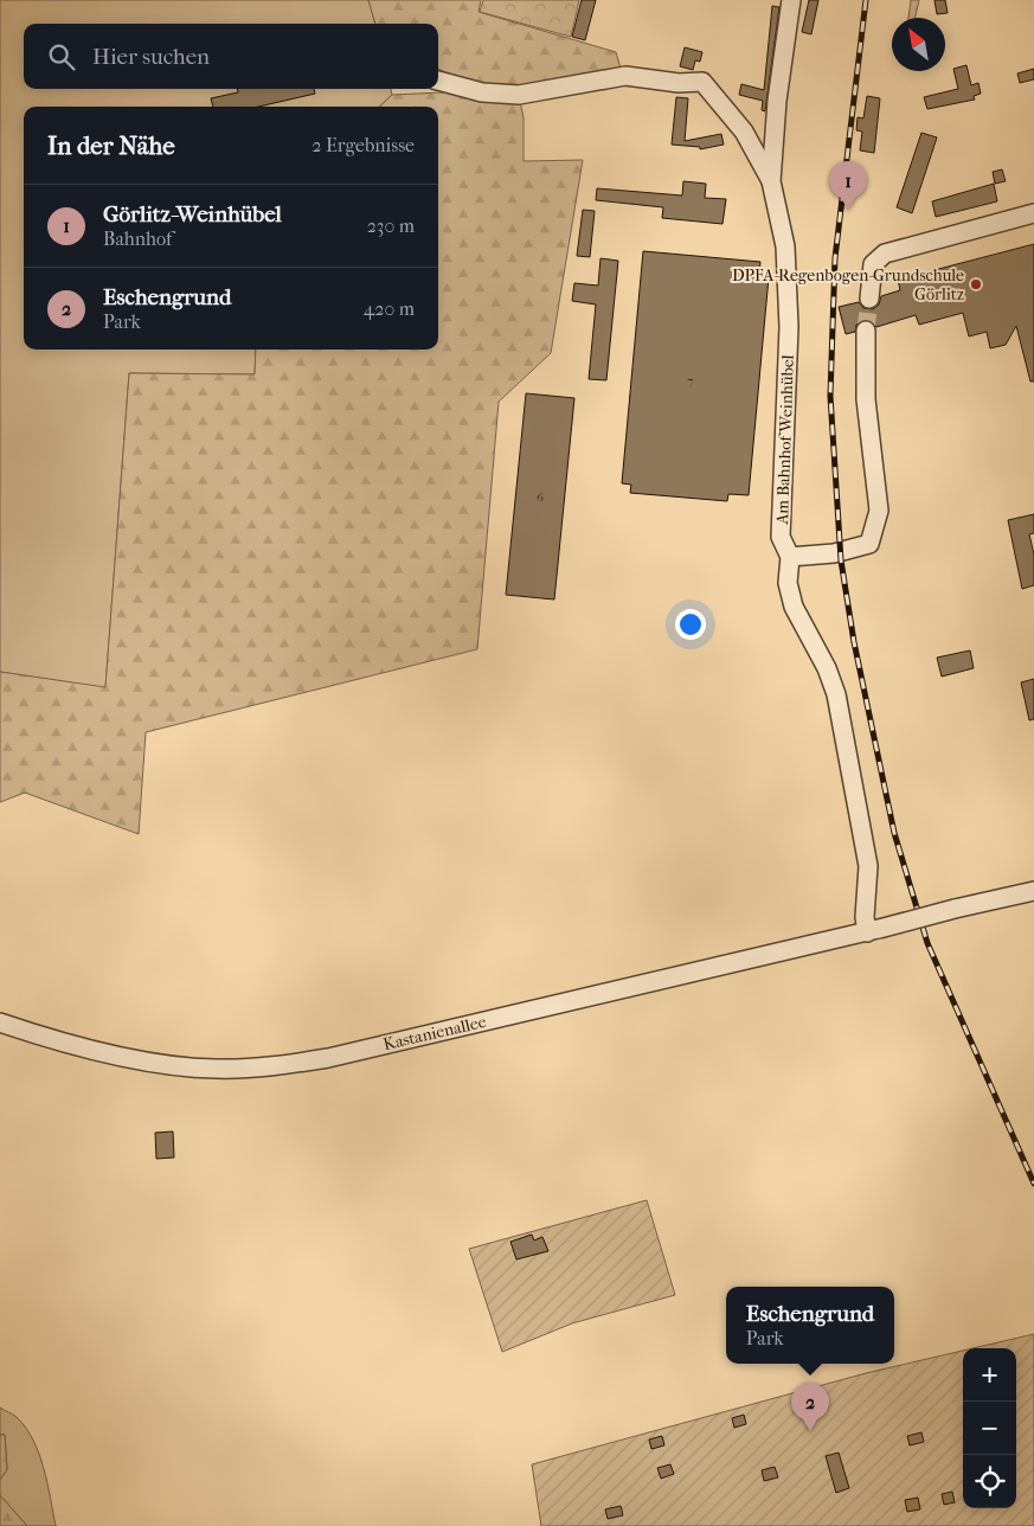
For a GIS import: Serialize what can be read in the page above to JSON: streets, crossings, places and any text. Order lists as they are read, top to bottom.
{
  "streets": {
    "street": ["Am Bahnhof Weinhübel", "Kastanienallee"]
  },
  "crossings": [
    ["Am Bahnhof Weinhübel", "Kastanienallee"]
  ],
  "places": ["DPFA-Regenbogen-Grundschule Görlitz"],
  "house_numbers": ["7", "6"],
  "north": "top left",
  "page": {
    "search": "Hier suchen",
    "heading": ["In der Nähe", "2 Ergebnisse"],
    "pins": ["1", "2"],
    "list": [
      {
        "mark": "1",
        "name": "Görlitz-Weinhübel",
        "note": "Bahnhof",
        "value": "230 m"
      },
      {
        "mark": "2",
        "name": "Eschengrund",
        "note": "Park",
        "value": "420 m"
      }
    ],
    "popup": ["Eschengrund", "Park"],
    "map_buttons": ["+", "−"]
  }
}
